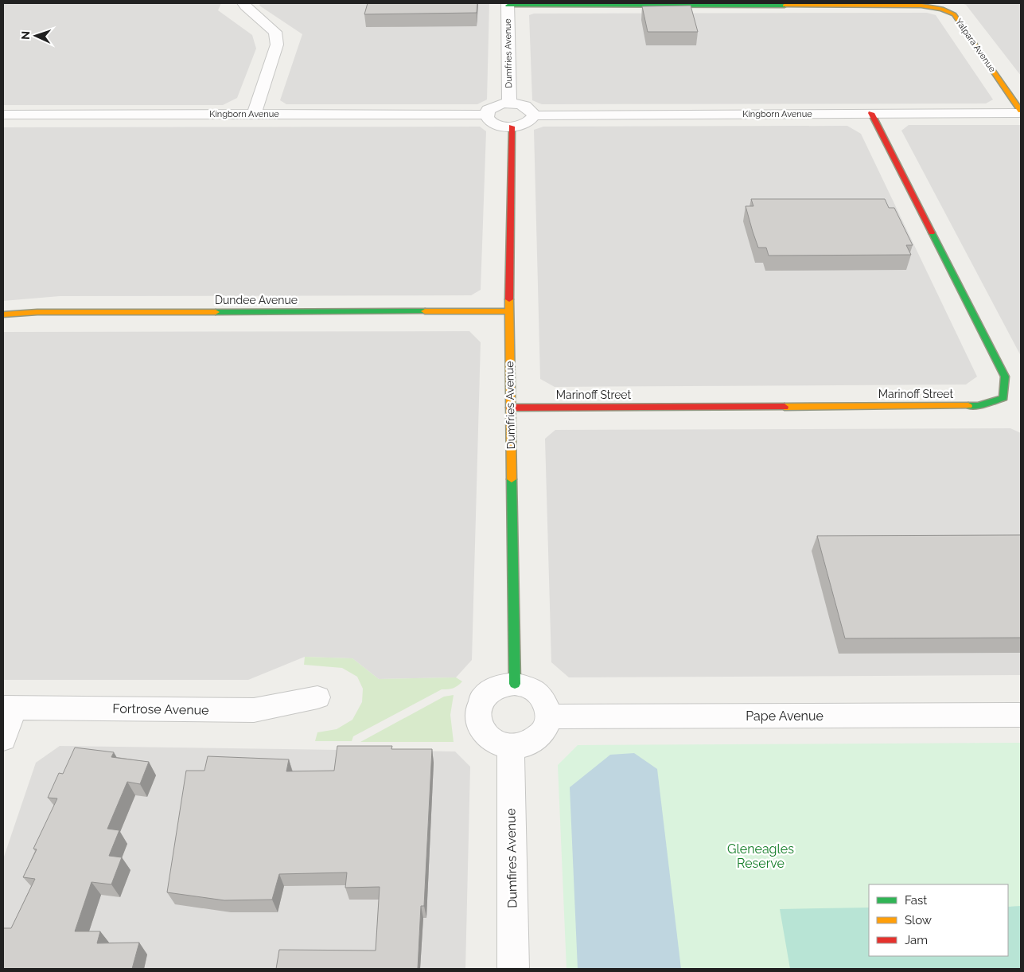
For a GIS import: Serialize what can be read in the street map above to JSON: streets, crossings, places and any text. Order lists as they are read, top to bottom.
{
  "streets": {
    "street": [
      "Yalpara Avenue",
      "Dumfries Avenue",
      "Kingborn Avenue",
      "Dundee Avenue",
      "Marinoff Street",
      "Fortrose Avenue",
      "Pape Avenue",
      "Dumfires Avenue"
    ]
  },
  "crossings": [
    ["Yalpara Avenue", "Dumfries Avenue"],
    ["Yalpara Avenue", "Kingborn Avenue"],
    ["Dumfries Avenue", "Dundee Avenue"],
    ["Dumfries Avenue", "Marinoff Street"],
    ["Dumfries Avenue", "Pape Avenue"],
    ["Dumfries Avenue", "Dumfires Avenue"],
    ["Kingborn Avenue", "Marinoff Street"],
    ["Pape Avenue", "Dumfires Avenue"]
  ],
  "parks": ["Gleneagles Reserve"],
  "legend": ["Fast", "Slow", "Jam"],
  "north": "left"
}
